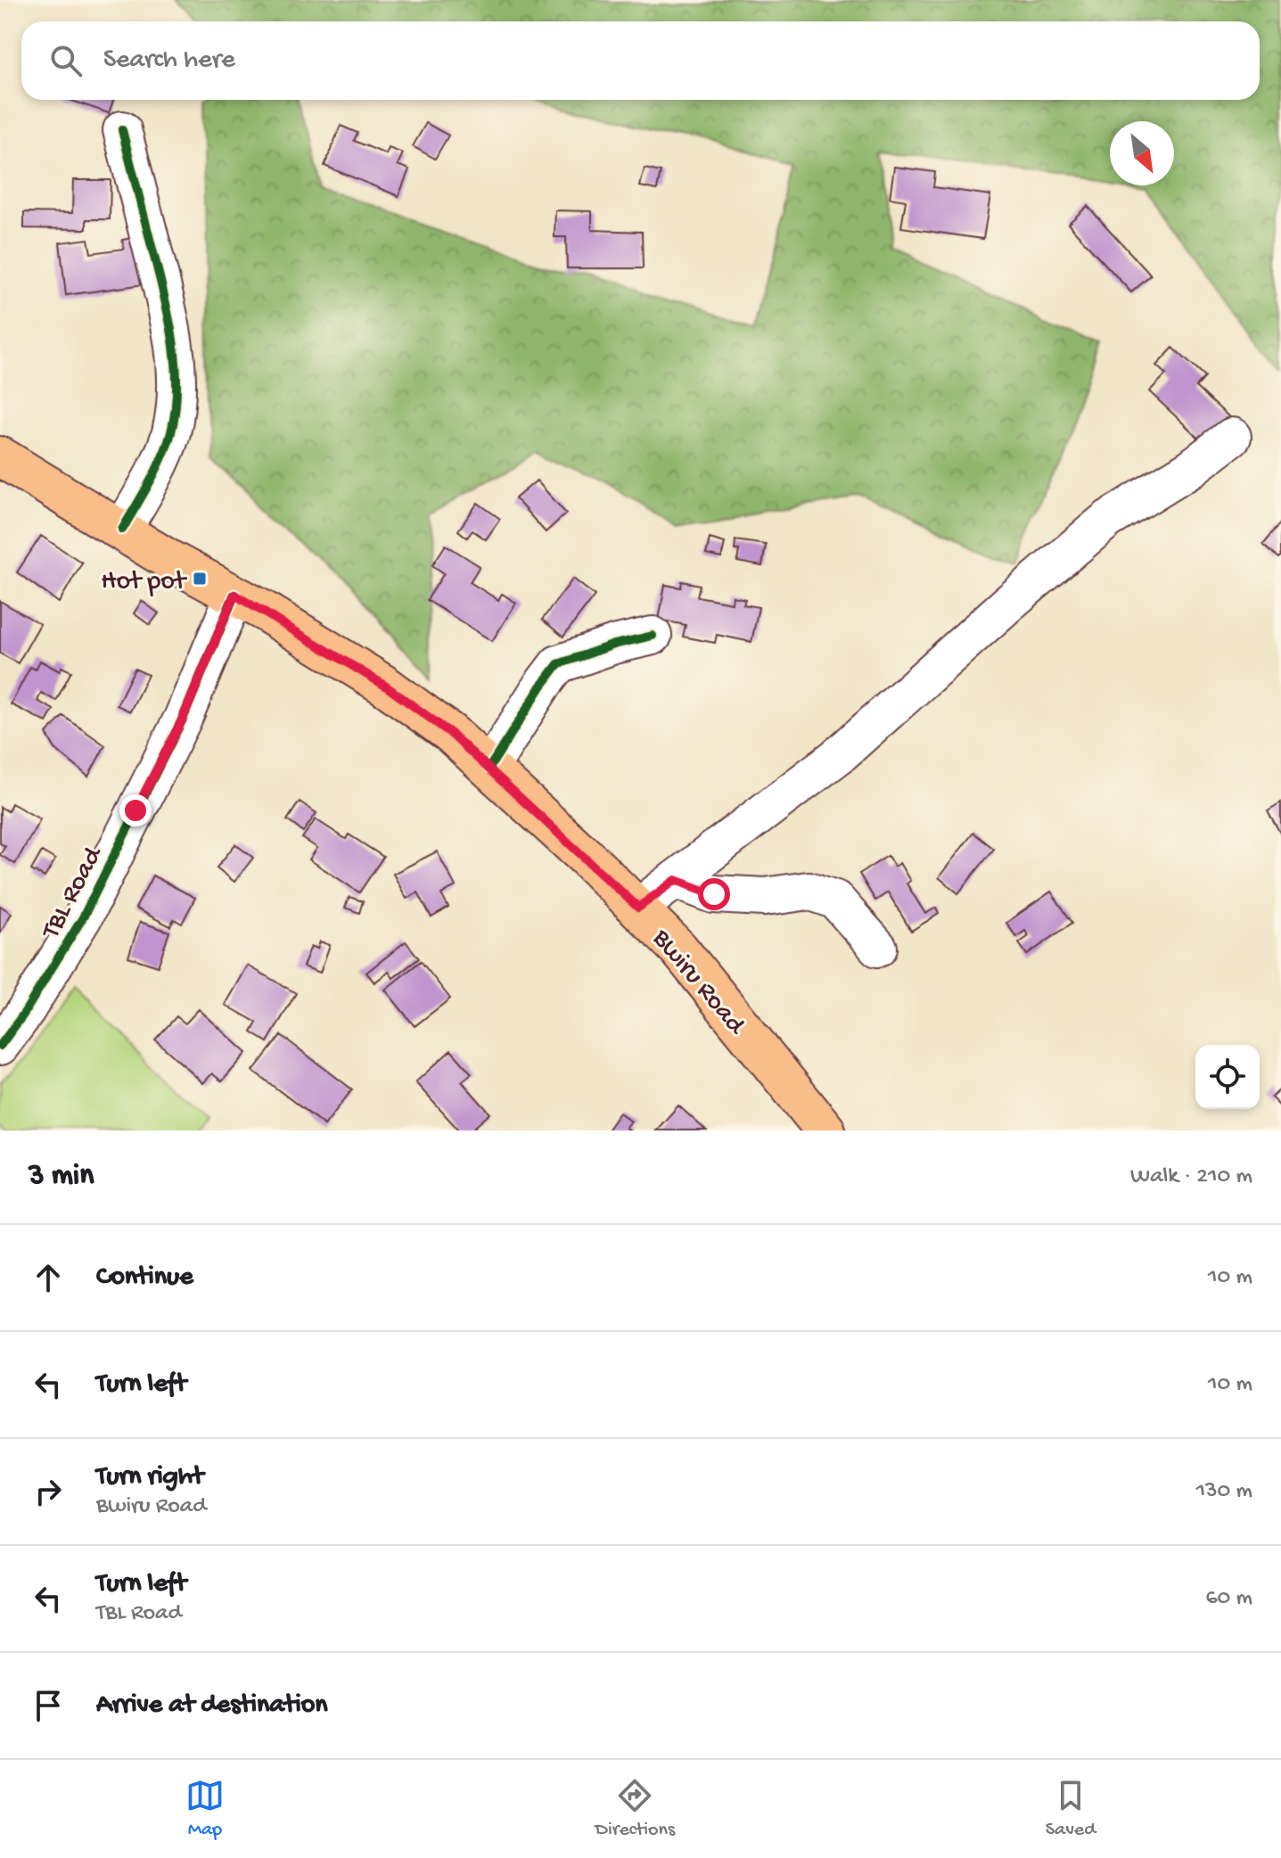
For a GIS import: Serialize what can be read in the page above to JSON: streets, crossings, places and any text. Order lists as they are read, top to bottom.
{
  "streets": {
    "main road": ["Bwiru Road"],
    "street": ["TBL Road"]
  },
  "crossings": [
    ["TBL Road", "Bwiru Road"]
  ],
  "places": {
    "transit": ["Hot pot"]
  },
  "north": "bottom right",
  "page": {
    "search": "Search here",
    "heading": ["3 min", "Walk · 210 m"],
    "list": [
      ["Continue", "10 m"],
      ["Turn left", "10 m"],
      ["Turn right", "Bwiru Road", "130 m"],
      ["Turn left", "TBL Road", "60 m"],
      "Arrive at destination"
    ],
    "nav": ["Map", "Directions", "Saved"]
  }
}
